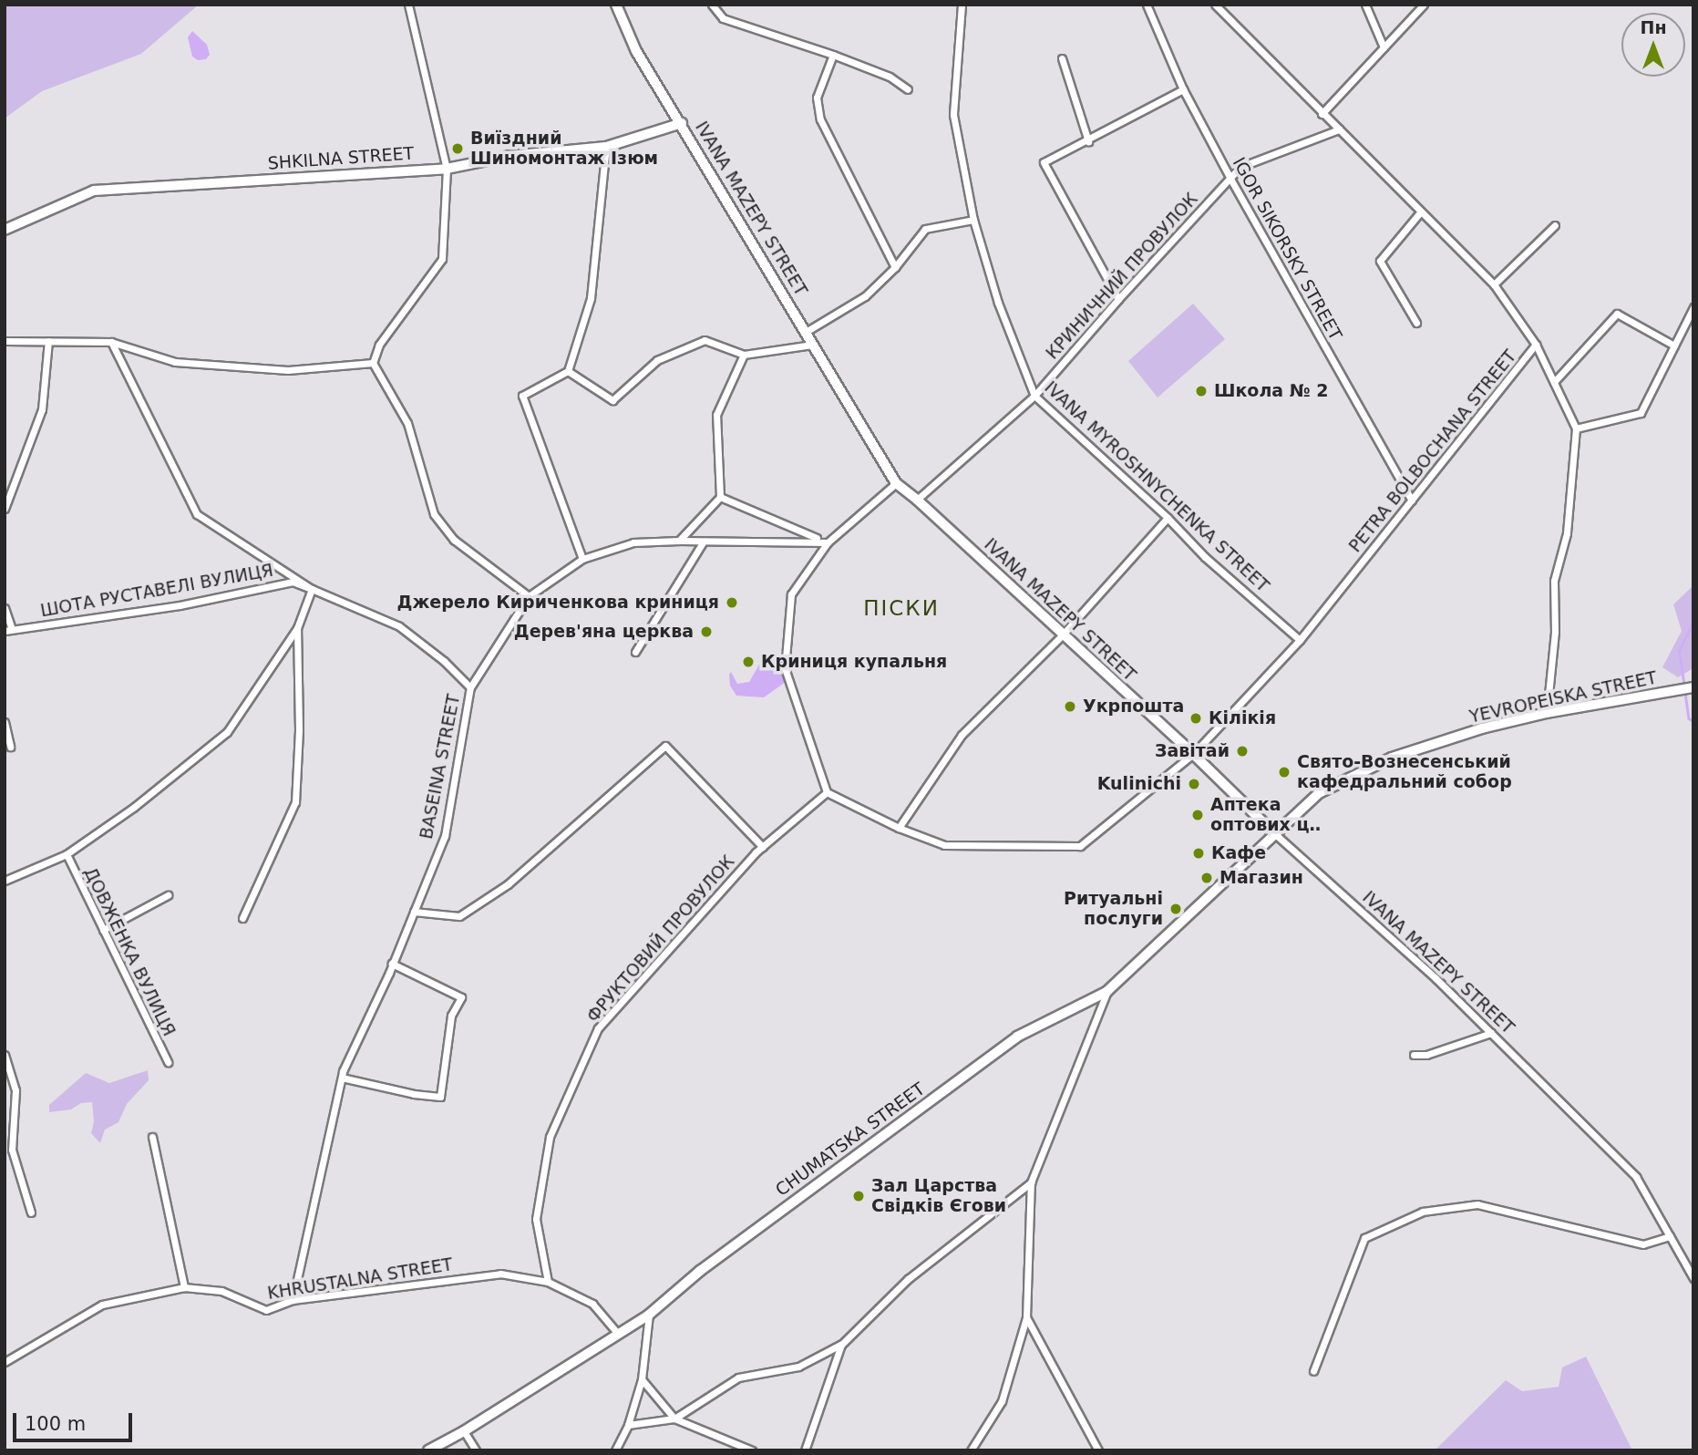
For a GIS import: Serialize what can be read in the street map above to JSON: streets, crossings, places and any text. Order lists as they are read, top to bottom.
{
  "streets": {
    "street": [
      "SHKILNA STREET",
      "IVANA MAZEPY STREET",
      "IGOR SIKORSKY STREET",
      "КРИНИЧНИЙ ПРОВУЛОК",
      "PETRA BOLBOCHANA STREET",
      "IVANA MYROSHNYCHENKA STREET",
      "ШОТА РУСТАВЕЛІ ВУЛИЦЯ",
      "YEVROPEISKA STREET",
      "BASEINA STREET",
      "ФРУКТОВИЙ ПРОВУЛОК",
      "ДОВЖЕНКА ВУЛИЦЯ",
      "CHUMATSKA STREET",
      "KHRUSTALNA STREET"
    ]
  },
  "crossings": [
    ["SHKILNA STREET", "IVANA MAZEPY STREET"],
    ["IVANA MAZEPY STREET", "КРИНИЧНИЙ ПРОВУЛОК"],
    ["IVANA MAZEPY STREET", "PETRA BOLBOCHANA STREET"],
    ["IVANA MAZEPY STREET", "YEVROPEISKA STREET"],
    ["IVANA MAZEPY STREET", "CHUMATSKA STREET"],
    ["IGOR SIKORSKY STREET", "КРИНИЧНИЙ ПРОВУЛОК"],
    ["IGOR SIKORSKY STREET", "PETRA BOLBOCHANA STREET"],
    ["КРИНИЧНИЙ ПРОВУЛОК", "PETRA BOLBOCHANA STREET"],
    ["КРИНИЧНИЙ ПРОВУЛОК", "IVANA MYROSHNYCHENKA STREET"],
    ["PETRA BOLBOCHANA STREET", "IVANA MYROSHNYCHENKA STREET"],
    ["PETRA BOLBOCHANA STREET", "ФРУКТОВИЙ ПРОВУЛОК"],
    ["YEVROPEISKA STREET", "CHUMATSKA STREET"],
    ["BASEINA STREET", "KHRUSTALNA STREET"],
    ["ФРУКТОВИЙ ПРОВУЛОК", "KHRUSTALNA STREET"],
    ["CHUMATSKA STREET", "KHRUSTALNA STREET"]
  ],
  "districts": ["ПІСКИ"],
  "places": [
    "Виїздний Шиномонтаж Ізюм",
    "Школа № 2",
    "Джерело Кириченкова криниця",
    "Дерев'яна церква",
    "Криниця купальня",
    "Укрпошта",
    "Кілікія",
    "Завітай",
    "Свято-Вознесенський кафедральний собор",
    "Kulinichi",
    "Аптека оптових ц‥",
    "Кафе",
    "Магазин",
    "Ритуальні послуги",
    "Зал Царства Свідків Єгови"
  ],
  "scale_bar": "100 m",
  "north": "top"
}
